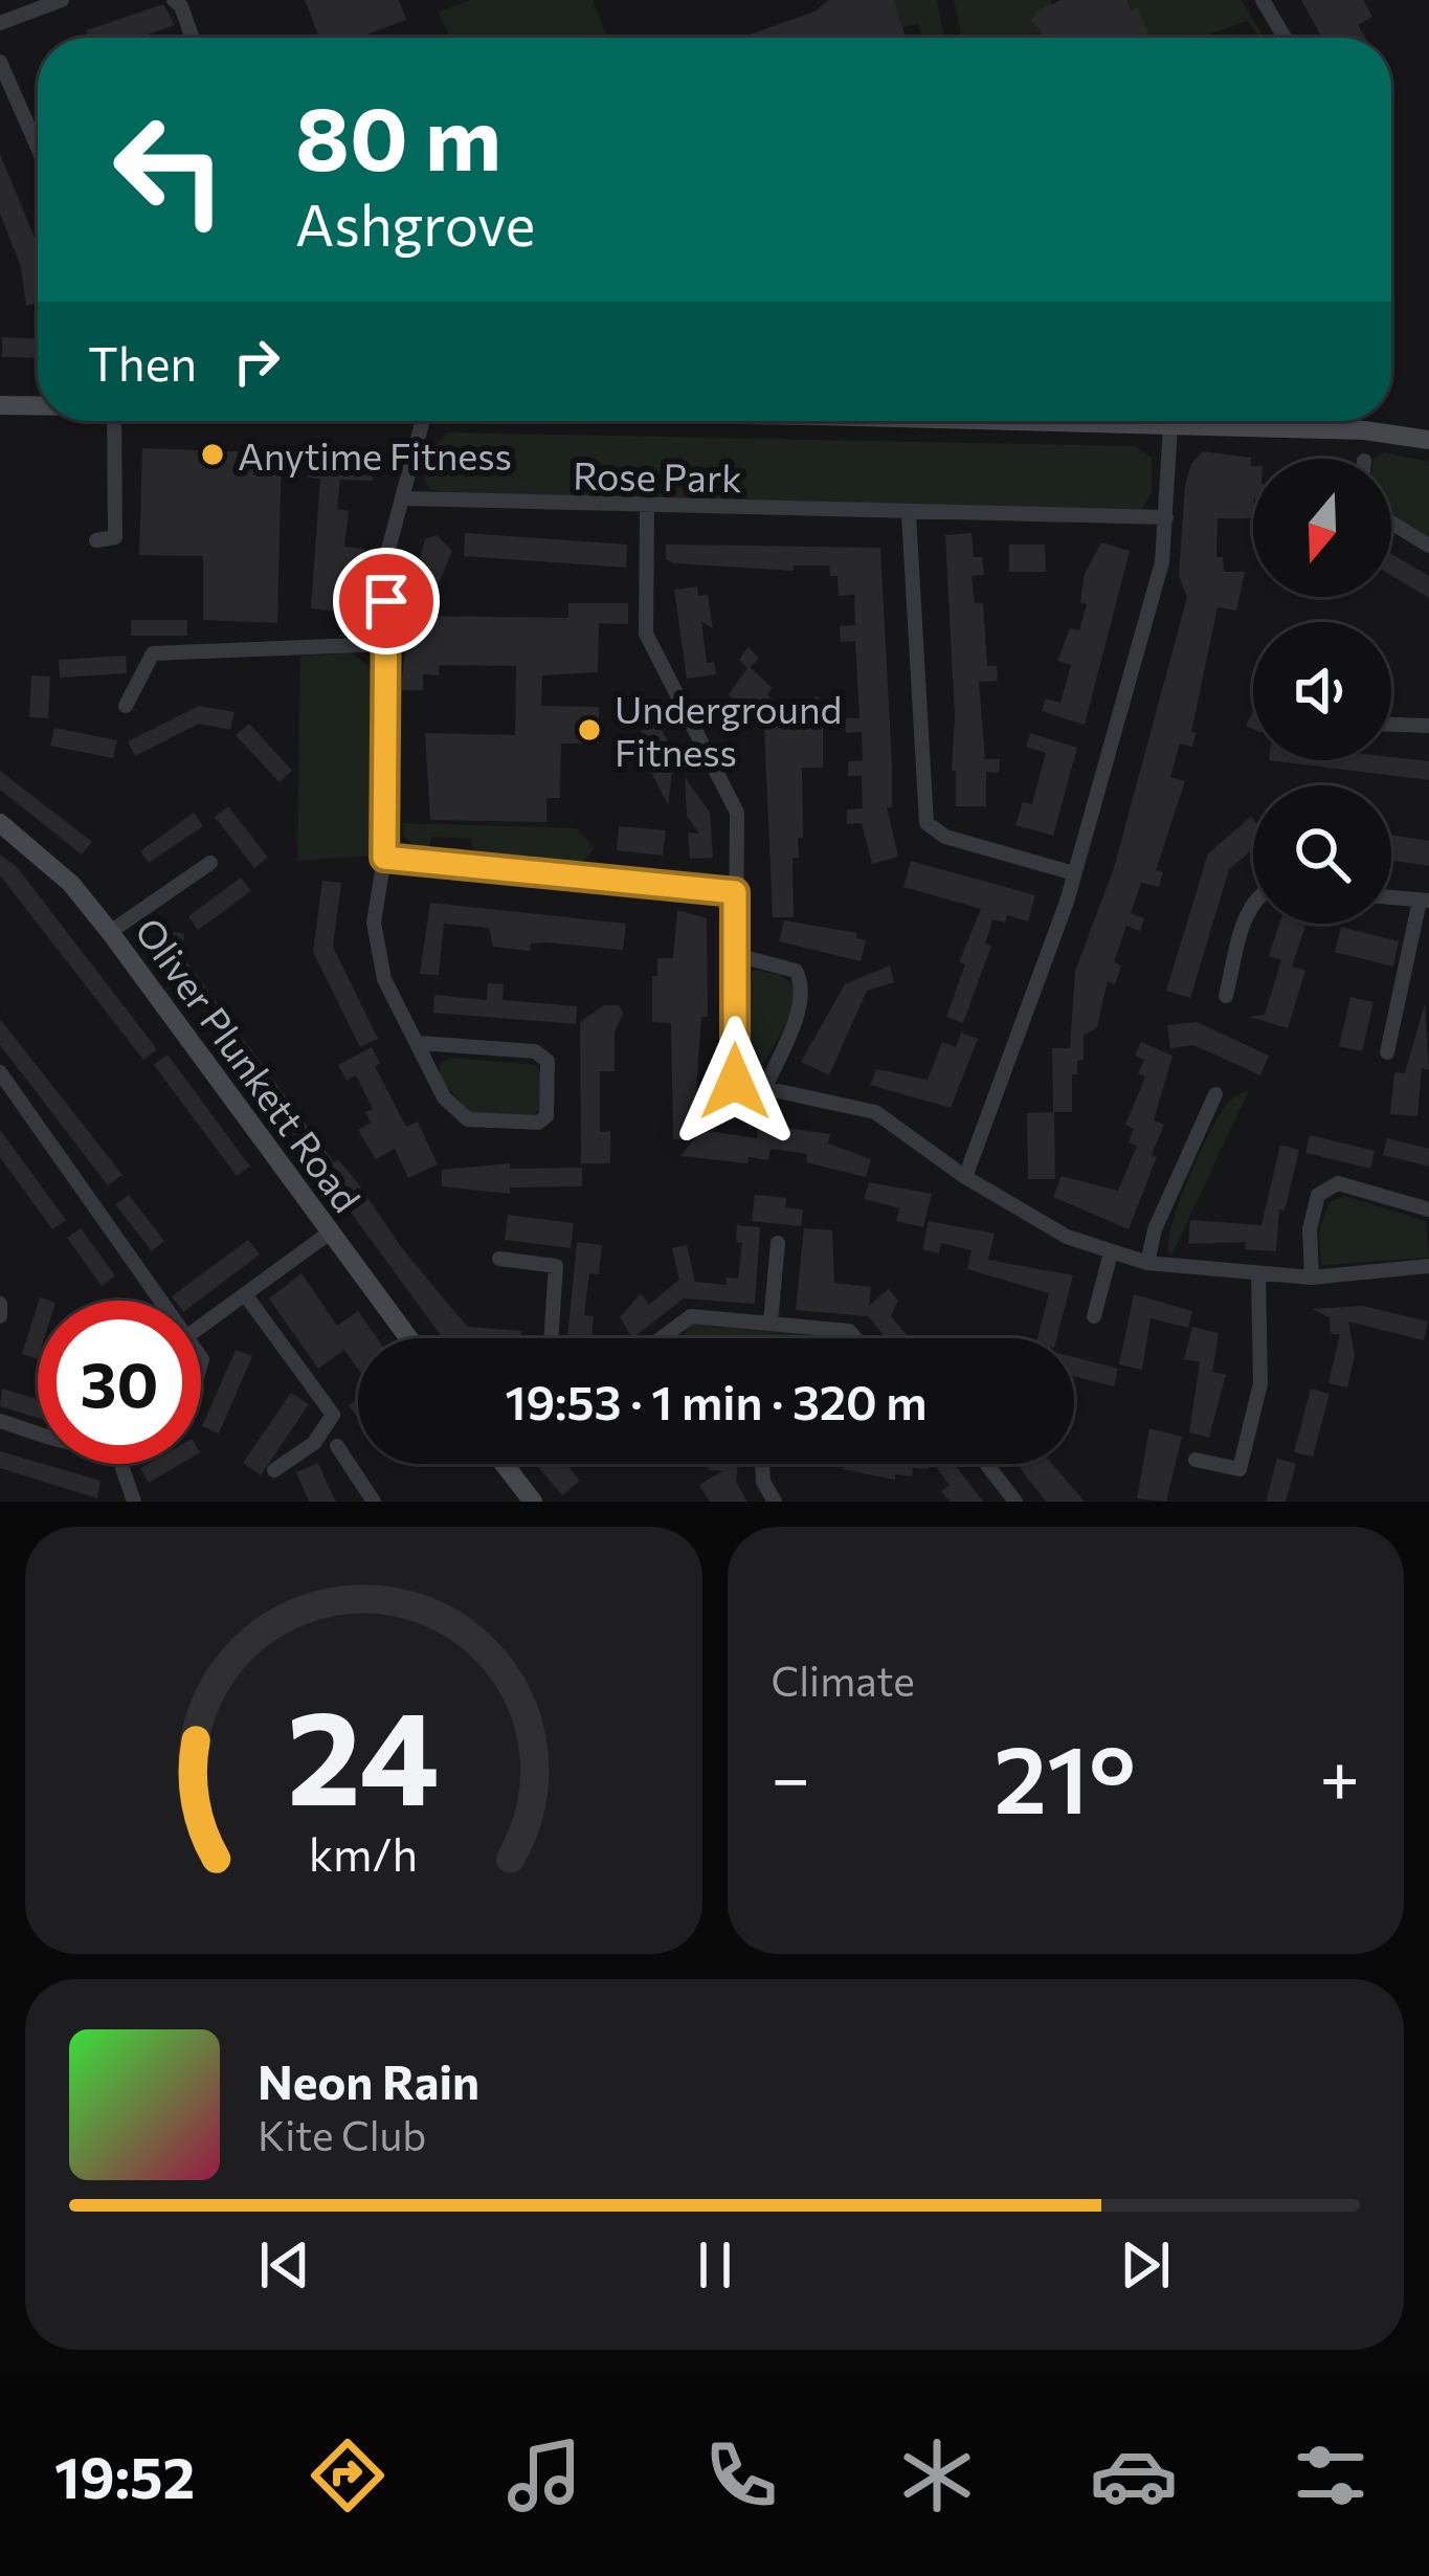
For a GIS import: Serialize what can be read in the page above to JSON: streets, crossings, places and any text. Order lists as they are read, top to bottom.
{
  "streets": {
    "main road": ["Oliver Plunkett Road"],
    "street": ["Rose Park"]
  },
  "places": ["Anytime Fitness", "Underground Fitness"],
  "north": "bottom",
  "page": {
    "turn": ["80 m", "Ashgrove"],
    "then": "Then",
    "limit": "30",
    "trip": "19:53 · 1 min · 320 m",
    "tile": "Climate",
    "heat": ["−", "21°", "+"],
    "song": ["Neon Rain", "Kite Club"],
    "tabs": "19:52",
    "gauge": ["24", "km/h"]
  }
}
